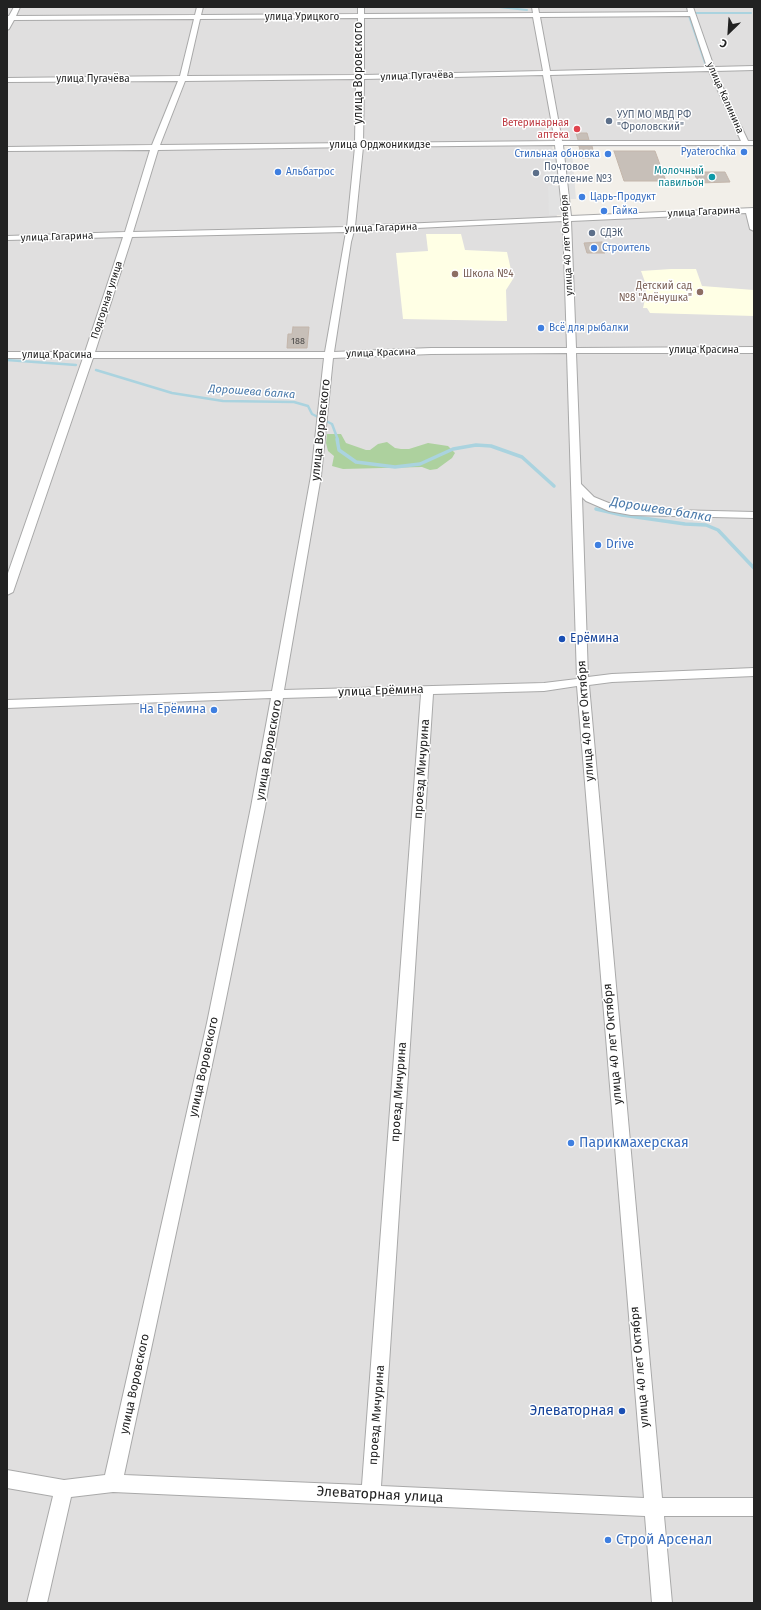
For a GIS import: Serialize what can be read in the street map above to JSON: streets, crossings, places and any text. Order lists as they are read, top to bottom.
{
  "streets": {
    "street": [
      "улица Урицкого",
      "улица Воровского",
      "улица Пугачёва",
      "улица Калинина",
      "улица Орджоникидзе",
      "улица Гагарина",
      "улица 40 лет Октября",
      "Подгорная улица",
      "улица Красина",
      "улица Ерёмина",
      "проезд Мичурина",
      "Элеваторная улица"
    ]
  },
  "crossings": [
    ["улица Урицкого", "улица Воровского"],
    ["улица Урицкого", "улица Калинина"],
    ["улица Урицкого", "улица 40 лет Октября"],
    ["улица Урицкого", "Подгорная улица"],
    ["улица Воровского", "улица Пугачёва"],
    ["улица Воровского", "улица Орджоникидзе"],
    ["улица Воровского", "улица Гагарина"],
    ["улица Воровского", "улица Красина"],
    ["улица Воровского", "улица Ерёмина"],
    ["улица Воровского", "Элеваторная улица"],
    ["улица Пугачёва", "улица Калинина"],
    ["улица Пугачёва", "улица 40 лет Октября"],
    ["улица Пугачёва", "Подгорная улица"],
    ["улица Калинина", "улица Орджоникидзе"],
    ["улица Орджоникидзе", "улица 40 лет Октября"],
    ["улица Орджоникидзе", "Подгорная улица"],
    ["улица Гагарина", "улица 40 лет Октября"],
    ["улица Гагарина", "Подгорная улица"],
    ["улица 40 лет Октября", "улица Красина"],
    ["улица 40 лет Октября", "улица Ерёмина"],
    ["улица 40 лет Октября", "Элеваторная улица"],
    ["Подгорная улица", "улица Красина"],
    ["улица Ерёмина", "проезд Мичурина"],
    ["проезд Мичурина", "Элеваторная улица"]
  ],
  "water": ["Дорошева балка"],
  "places": [
    "УУП МО МВД РФ \"Фроловский\"",
    "Ветеринарная аптека",
    "Pyaterochka",
    "Стильная обновка",
    "Альбатрос",
    "Почтовое отделение №3",
    "Молочный павильон",
    "Царь-Продукт",
    "Гайка",
    "СДЭК",
    "Строитель",
    "Школа №4",
    "Детский сад №8 \"Алёнушка\"",
    "Всё для рыбалки",
    "Drive",
    "Ерёмина",
    "На Ерёмина",
    "Парикмахерская",
    "Элеваторная",
    "Строй Арсенал"
  ],
  "house_numbers": ["188"],
  "north": "bottom left"
}
